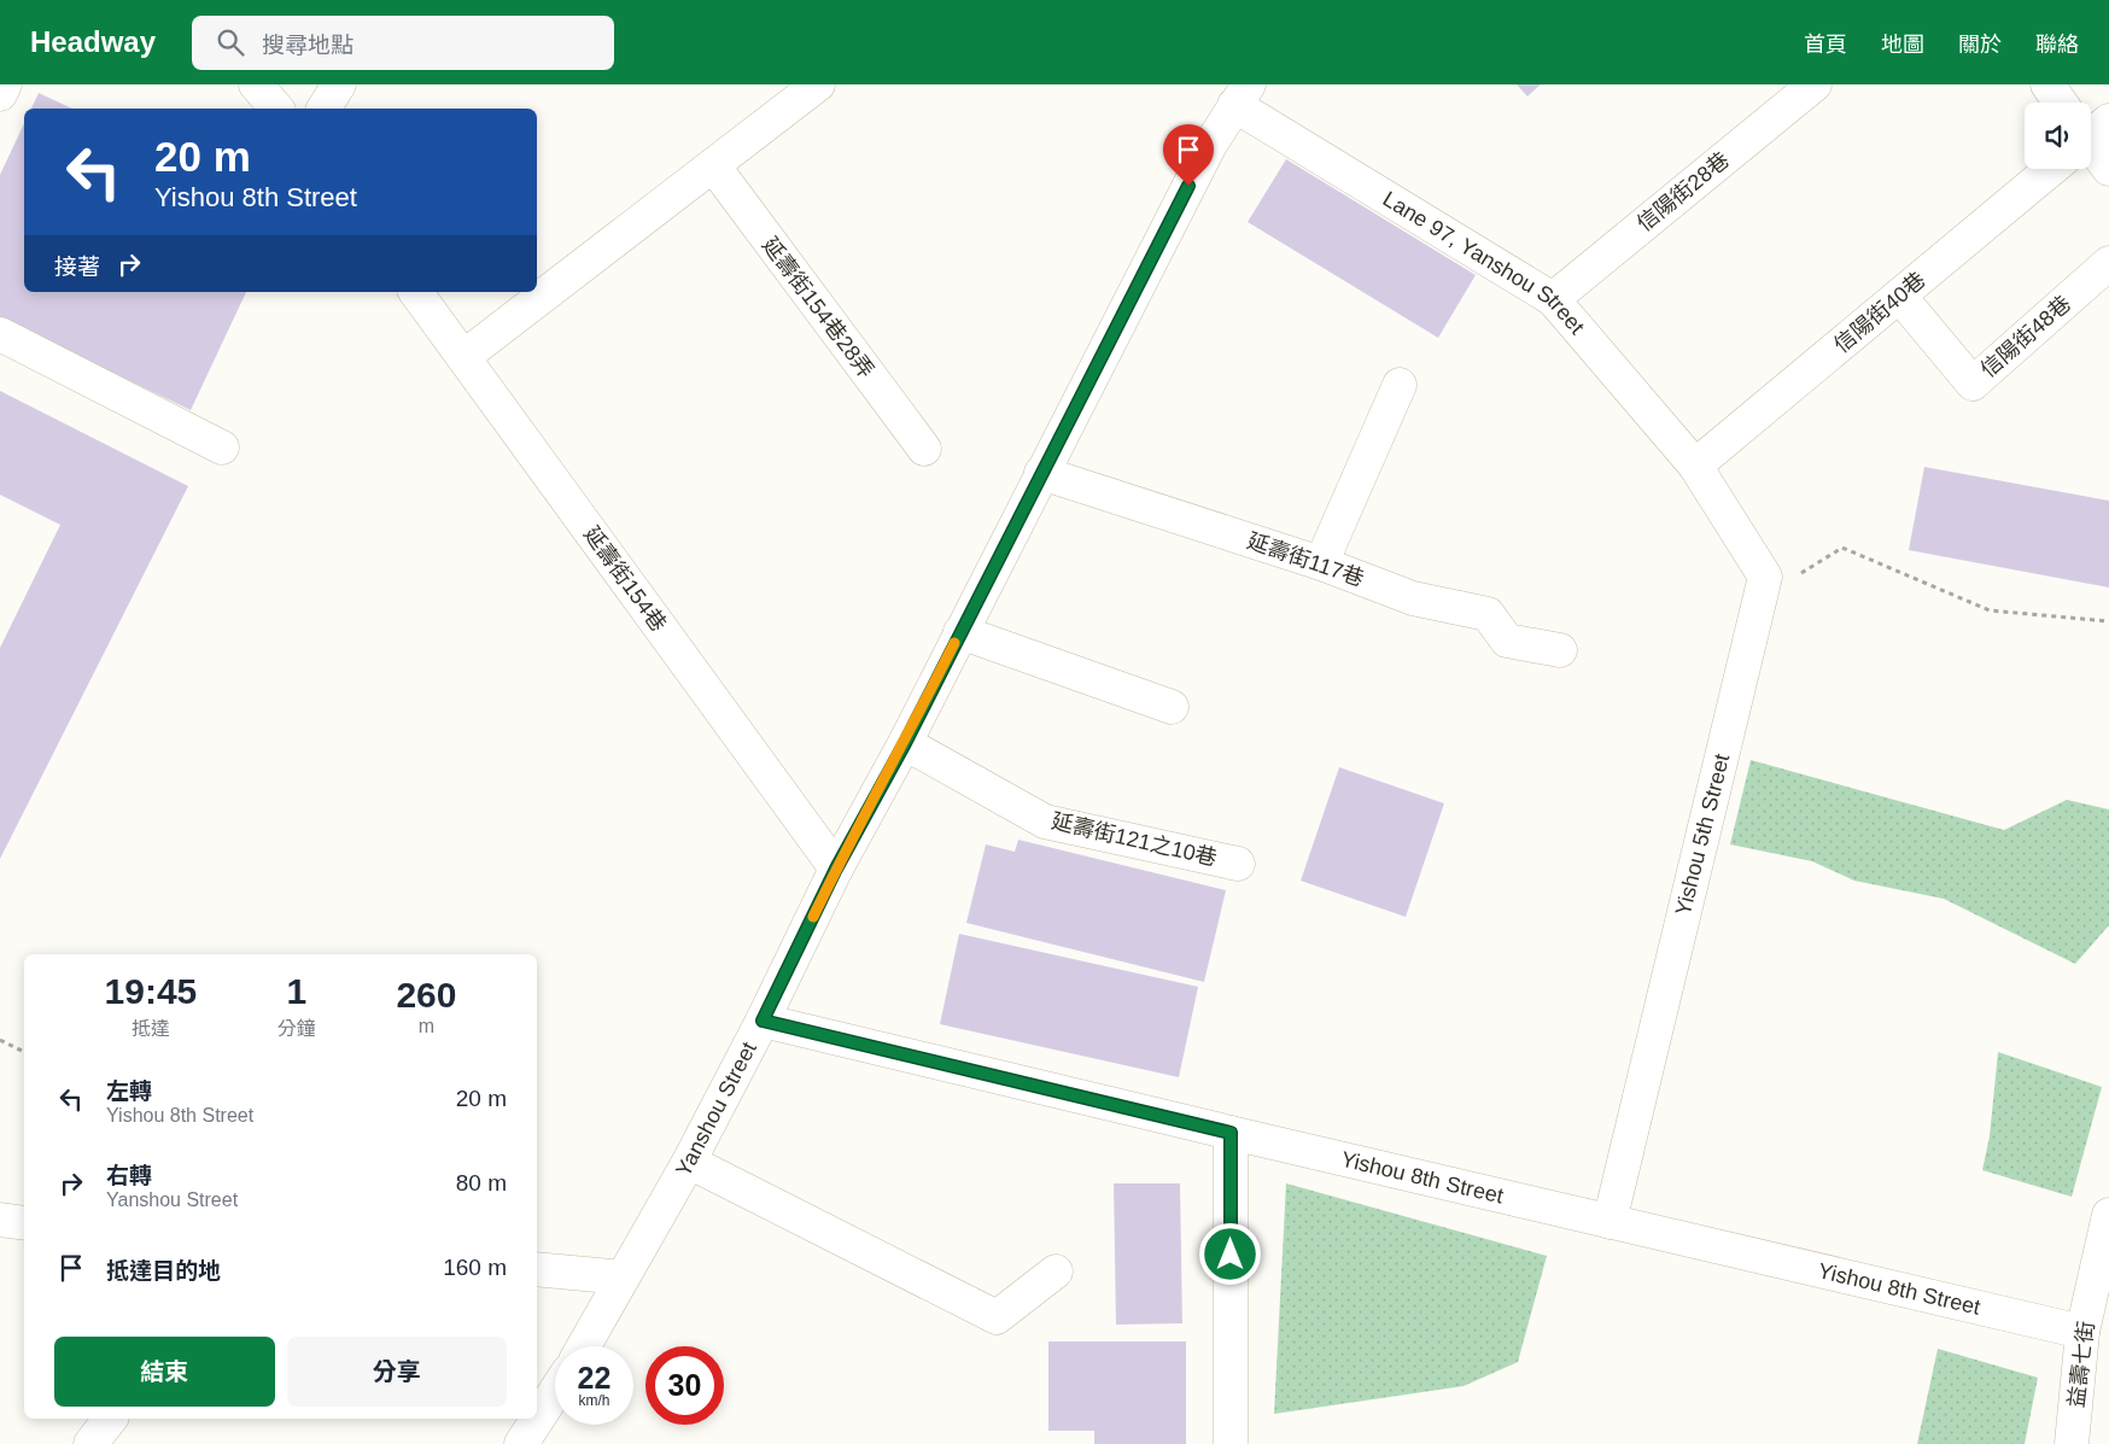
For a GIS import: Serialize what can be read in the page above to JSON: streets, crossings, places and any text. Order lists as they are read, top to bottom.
{
  "streets": {
    "street": [
      "信陽街28巷",
      "Lane 97, Yanshou Street",
      "延壽街154巷28弄",
      "信陽街40巷",
      "信陽街48巷",
      "延壽街117巷",
      "延壽街154巷",
      "Yishou 5th Street",
      "延壽街121之10巷",
      "Yanshou Street",
      "Yishou 8th Street",
      "益壽七街"
    ]
  },
  "crossings": [
    ["信陽街28巷", "Lane 97, Yanshou Street"],
    ["Lane 97, Yanshou Street", "信陽街40巷"],
    ["Lane 97, Yanshou Street", "Yishou 5th Street"],
    ["Lane 97, Yanshou Street", "Yanshou Street"],
    ["信陽街40巷", "信陽街48巷"],
    ["信陽街40巷", "Yishou 5th Street"],
    ["延壽街117巷", "Yanshou Street"],
    ["延壽街154巷", "Yanshou Street"],
    ["Yishou 5th Street", "Yishou 8th Street"],
    ["延壽街121之10巷", "Yanshou Street"],
    ["Yanshou Street", "Yishou 8th Street"],
    ["Yishou 8th Street", "益壽七街"]
  ],
  "page": {
    "header": "Headway",
    "search": "搜尋地點",
    "nav": [
      "首頁",
      "地圖",
      "關於",
      "聯絡"
    ],
    "turn": ["20 m", "Yishou 8th Street"],
    "then": "接著",
    "eta": [
      "19:45",
      "抵達",
      "1",
      "分鐘",
      "260",
      "m"
    ],
    "list": [
      {
        "name": "左轉",
        "note": "Yishou 8th Street",
        "value": "20 m"
      },
      {
        "name": "右轉",
        "note": "Yanshou Street",
        "value": "80 m"
      },
      {
        "name": "抵達目的地",
        "value": "160 m"
      }
    ],
    "buttons": ["結束", "分享"],
    "speed": "22 km/h",
    "limit": "30"
  }
}
